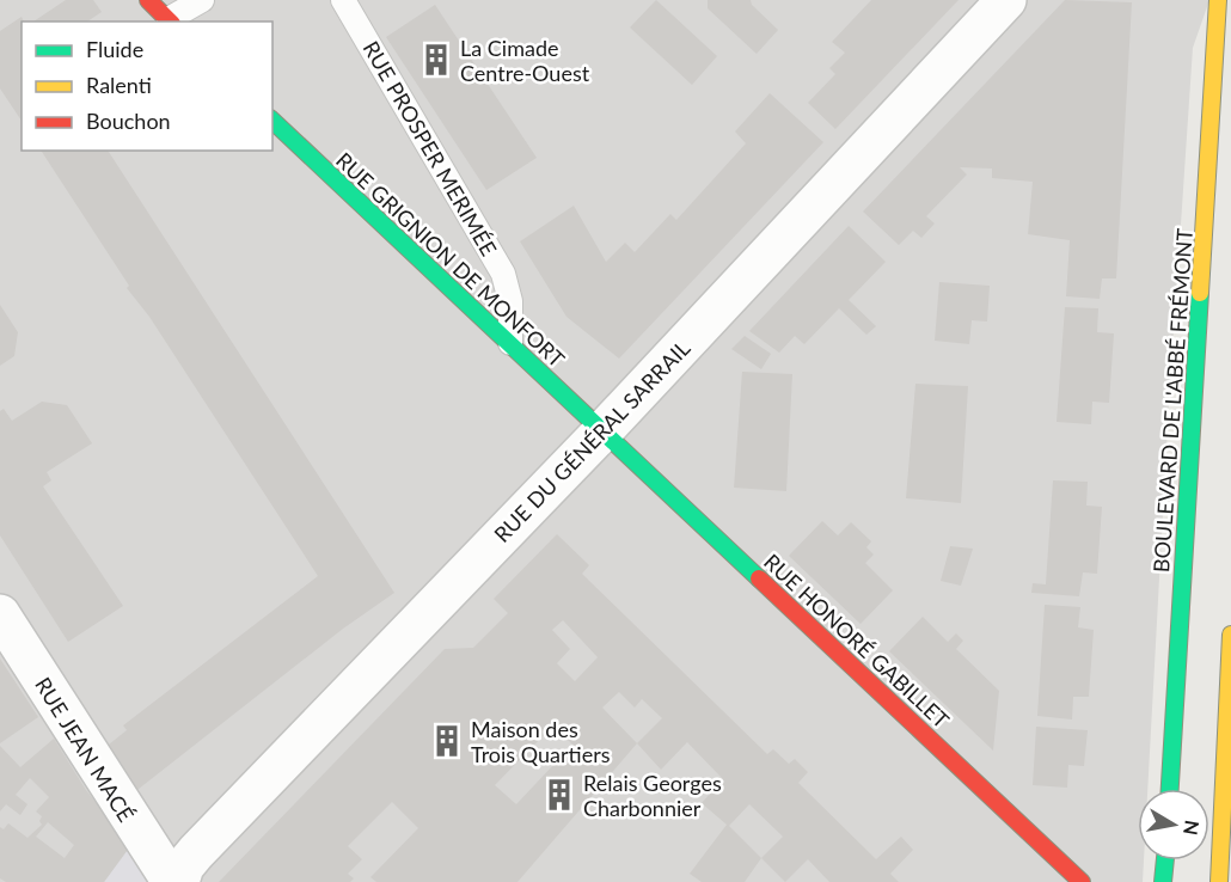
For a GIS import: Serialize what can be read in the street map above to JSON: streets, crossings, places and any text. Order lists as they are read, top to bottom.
{
  "streets": {
    "street": [
      "RUE GRIGNION DE MONFORT",
      "BOULEVARD DE L'ABBÉ FRÉMONT",
      "RUE DU GÉNÉRAL SARRAIL",
      "RUE HONORÉ GABILLET",
      "RUE JEAN MACÉ"
    ],
    "lane": ["RUE PROSPER MERIMÉE"]
  },
  "crossings": [
    ["RUE PROSPER MERIMÉE", "RUE GRIGNION DE MONFORT"],
    ["RUE GRIGNION DE MONFORT", "RUE DU GÉNÉRAL SARRAIL"],
    ["RUE GRIGNION DE MONFORT", "RUE HONORÉ GABILLET"],
    ["RUE DU GÉNÉRAL SARRAIL", "RUE HONORÉ GABILLET"]
  ],
  "places": {
    "building": ["La Cimade Centre-Ouest", "Maison des Trois Quartiers", "Relais Georges Charbonnier"]
  },
  "legend": ["Fluide", "Ralenti", "Bouchon"],
  "north": "right"
}
